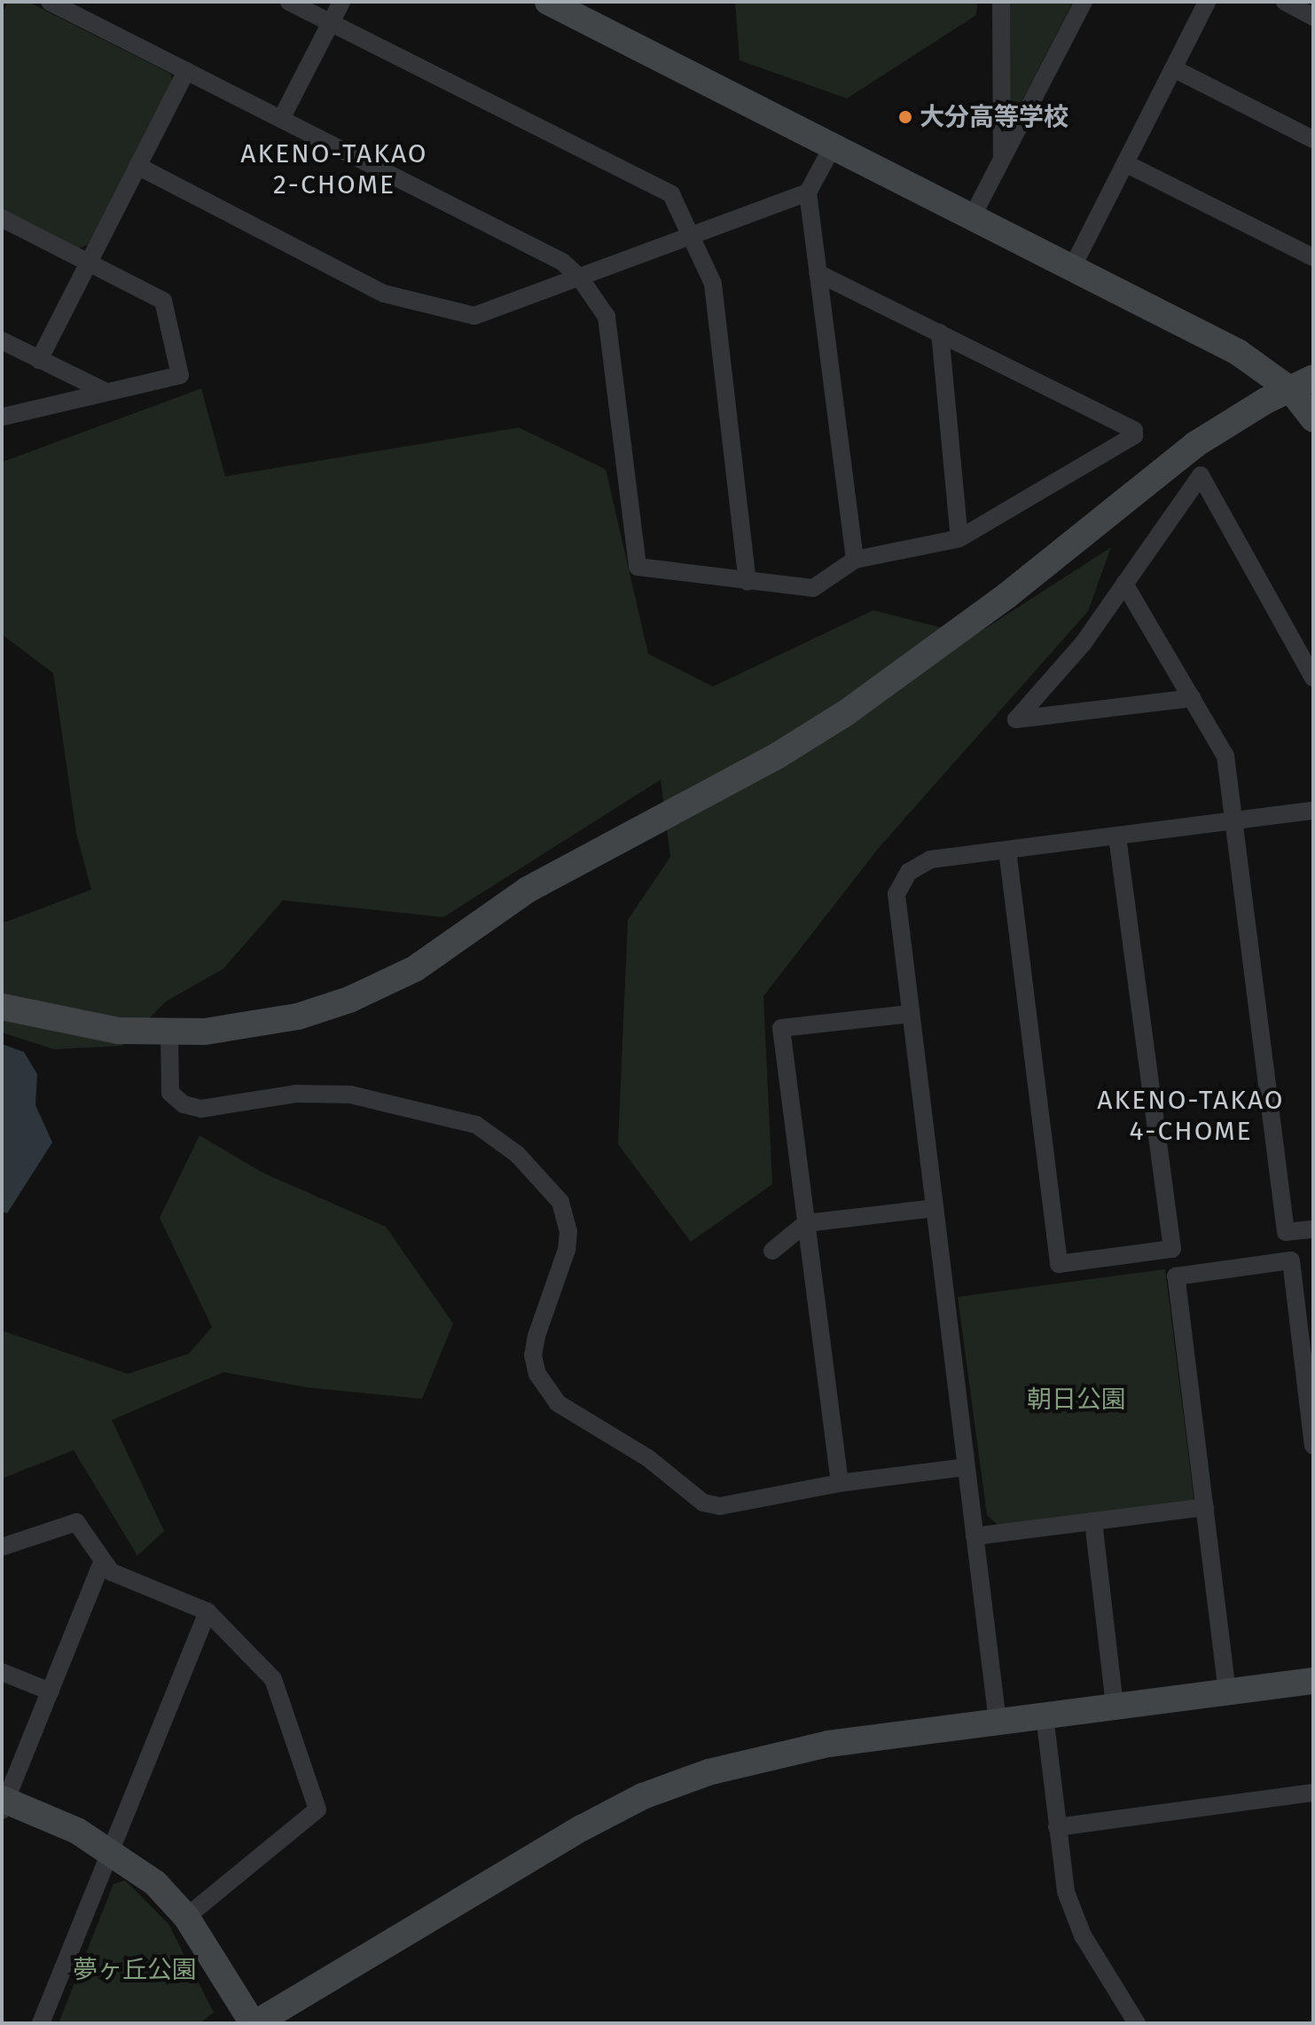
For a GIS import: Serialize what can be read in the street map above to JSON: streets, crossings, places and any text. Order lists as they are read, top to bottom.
{
  "districts": ["AKENO-TAKAO 2-CHOME", "AKENO-TAKAO 4-CHOME"],
  "parks": ["朝日公園", "夢ヶ丘公園"],
  "places": ["大分高等学校"]
}
